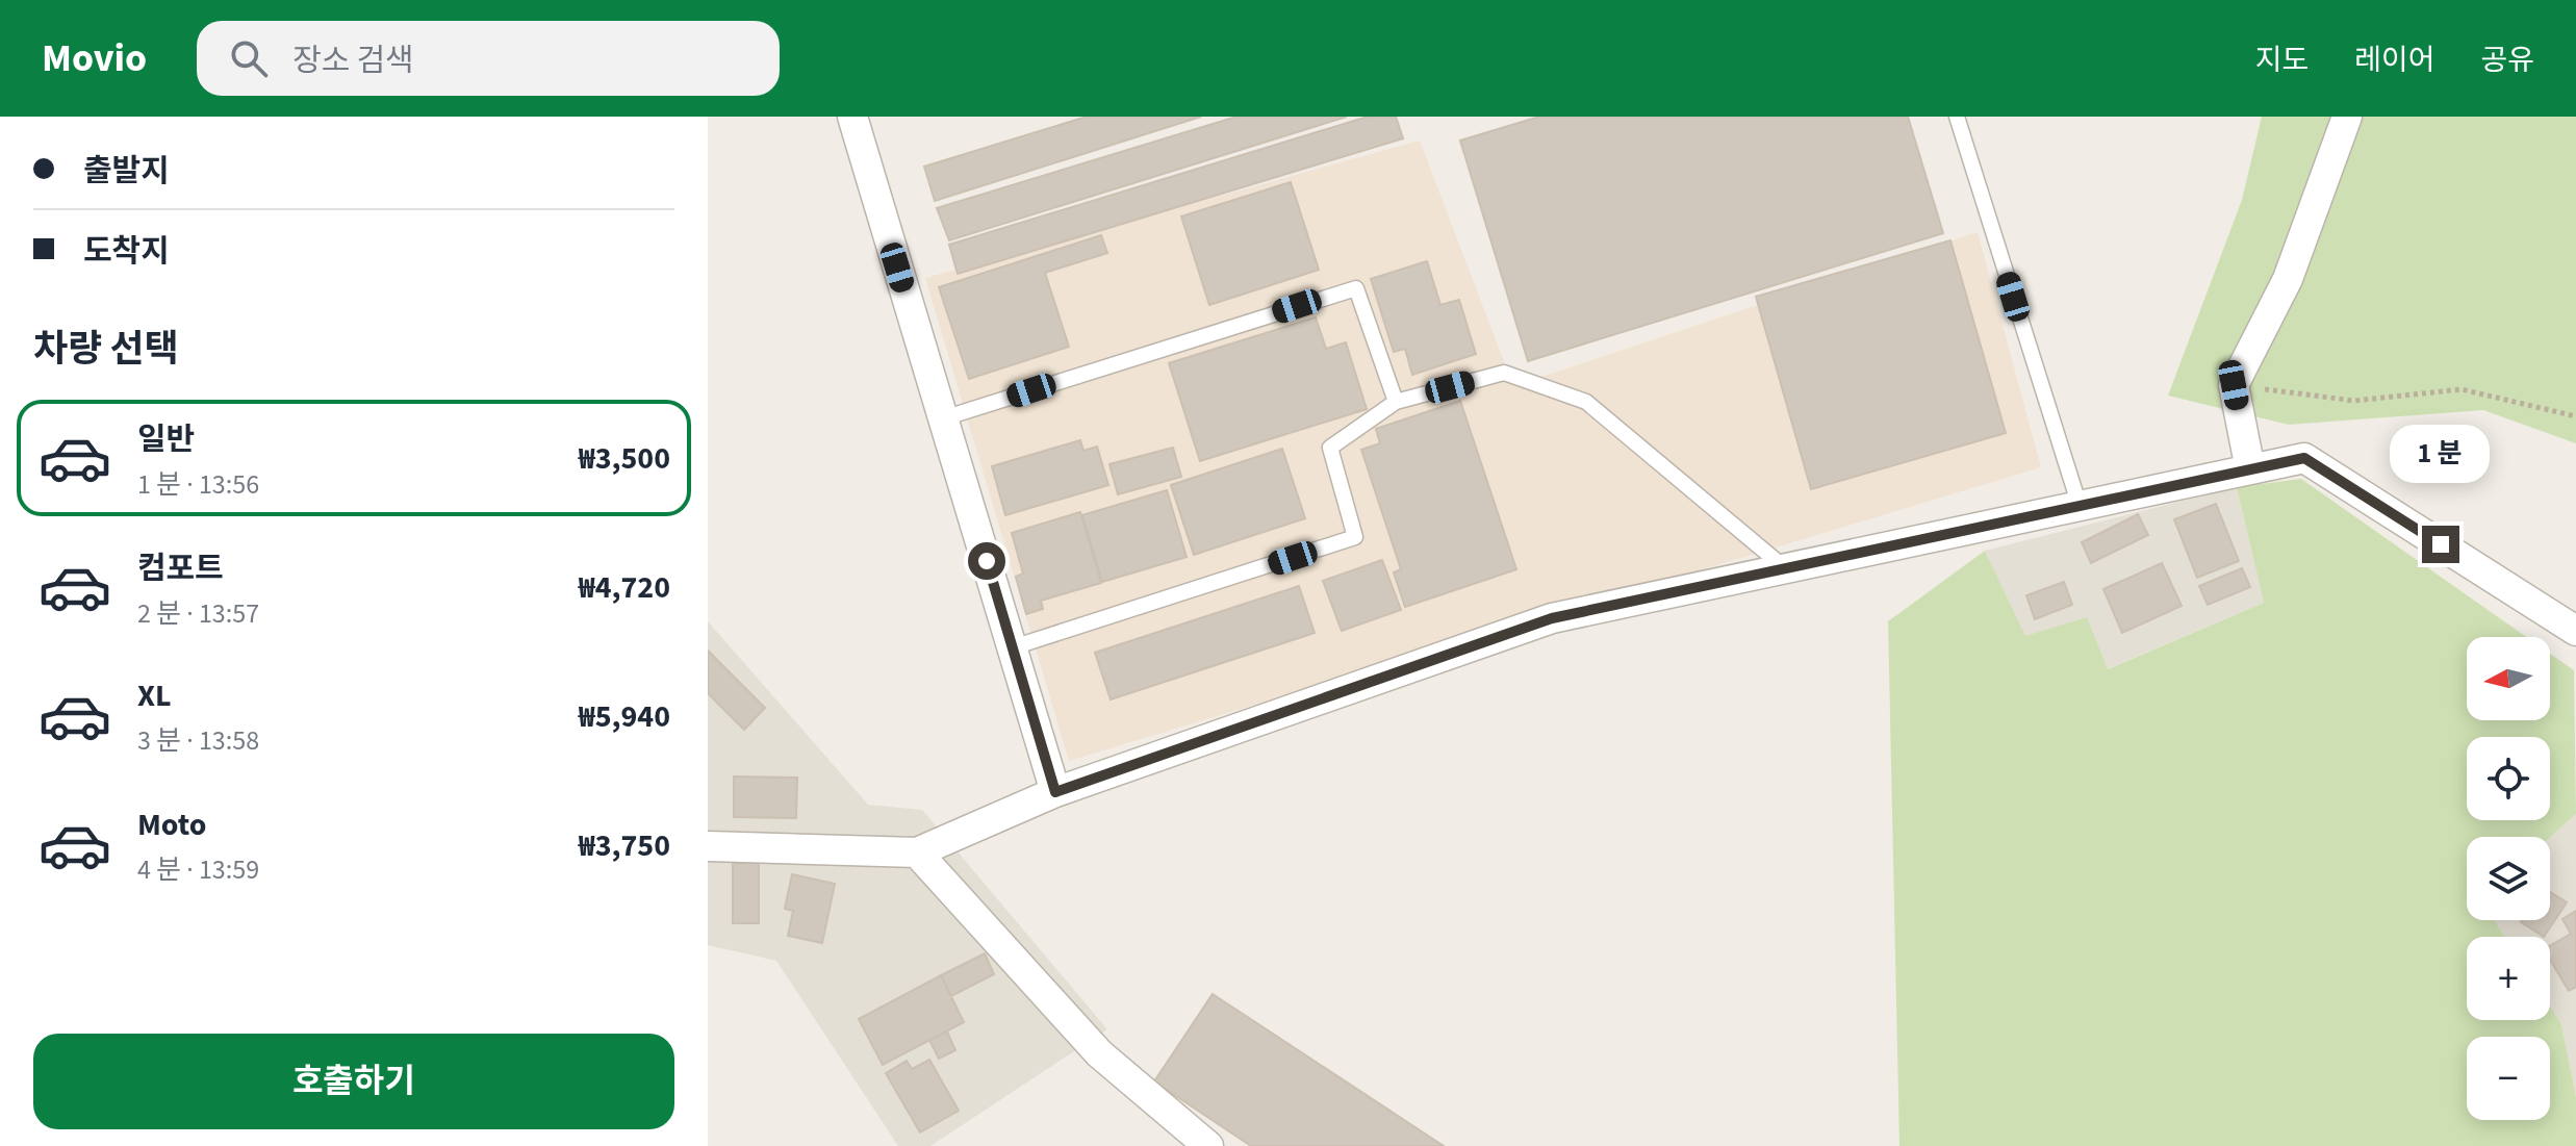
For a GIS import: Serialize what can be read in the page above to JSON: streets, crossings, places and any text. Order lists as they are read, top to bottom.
{
  "north": "left",
  "page": {
    "header": "Movio",
    "search": "장소 검색",
    "nav": ["지도", "레이어", "공유"],
    "banner": ["출발지", "도착지"],
    "heading": "차량 선택",
    "list": [
      {
        "name": "일반",
        "note": "1 분 · 13:56",
        "value": "₩3,500"
      },
      {
        "name": "컴포트",
        "note": "2 분 · 13:57",
        "value": "₩4,720"
      },
      {
        "name": "XL",
        "note": "3 분 · 13:58",
        "value": "₩5,940"
      },
      {
        "name": "Moto",
        "note": "4 분 · 13:59",
        "value": "₩3,750"
      }
    ],
    "bubble": "1 분",
    "map_buttons": ["+", "−"],
    "buttons": "호출하기"
  }
}
